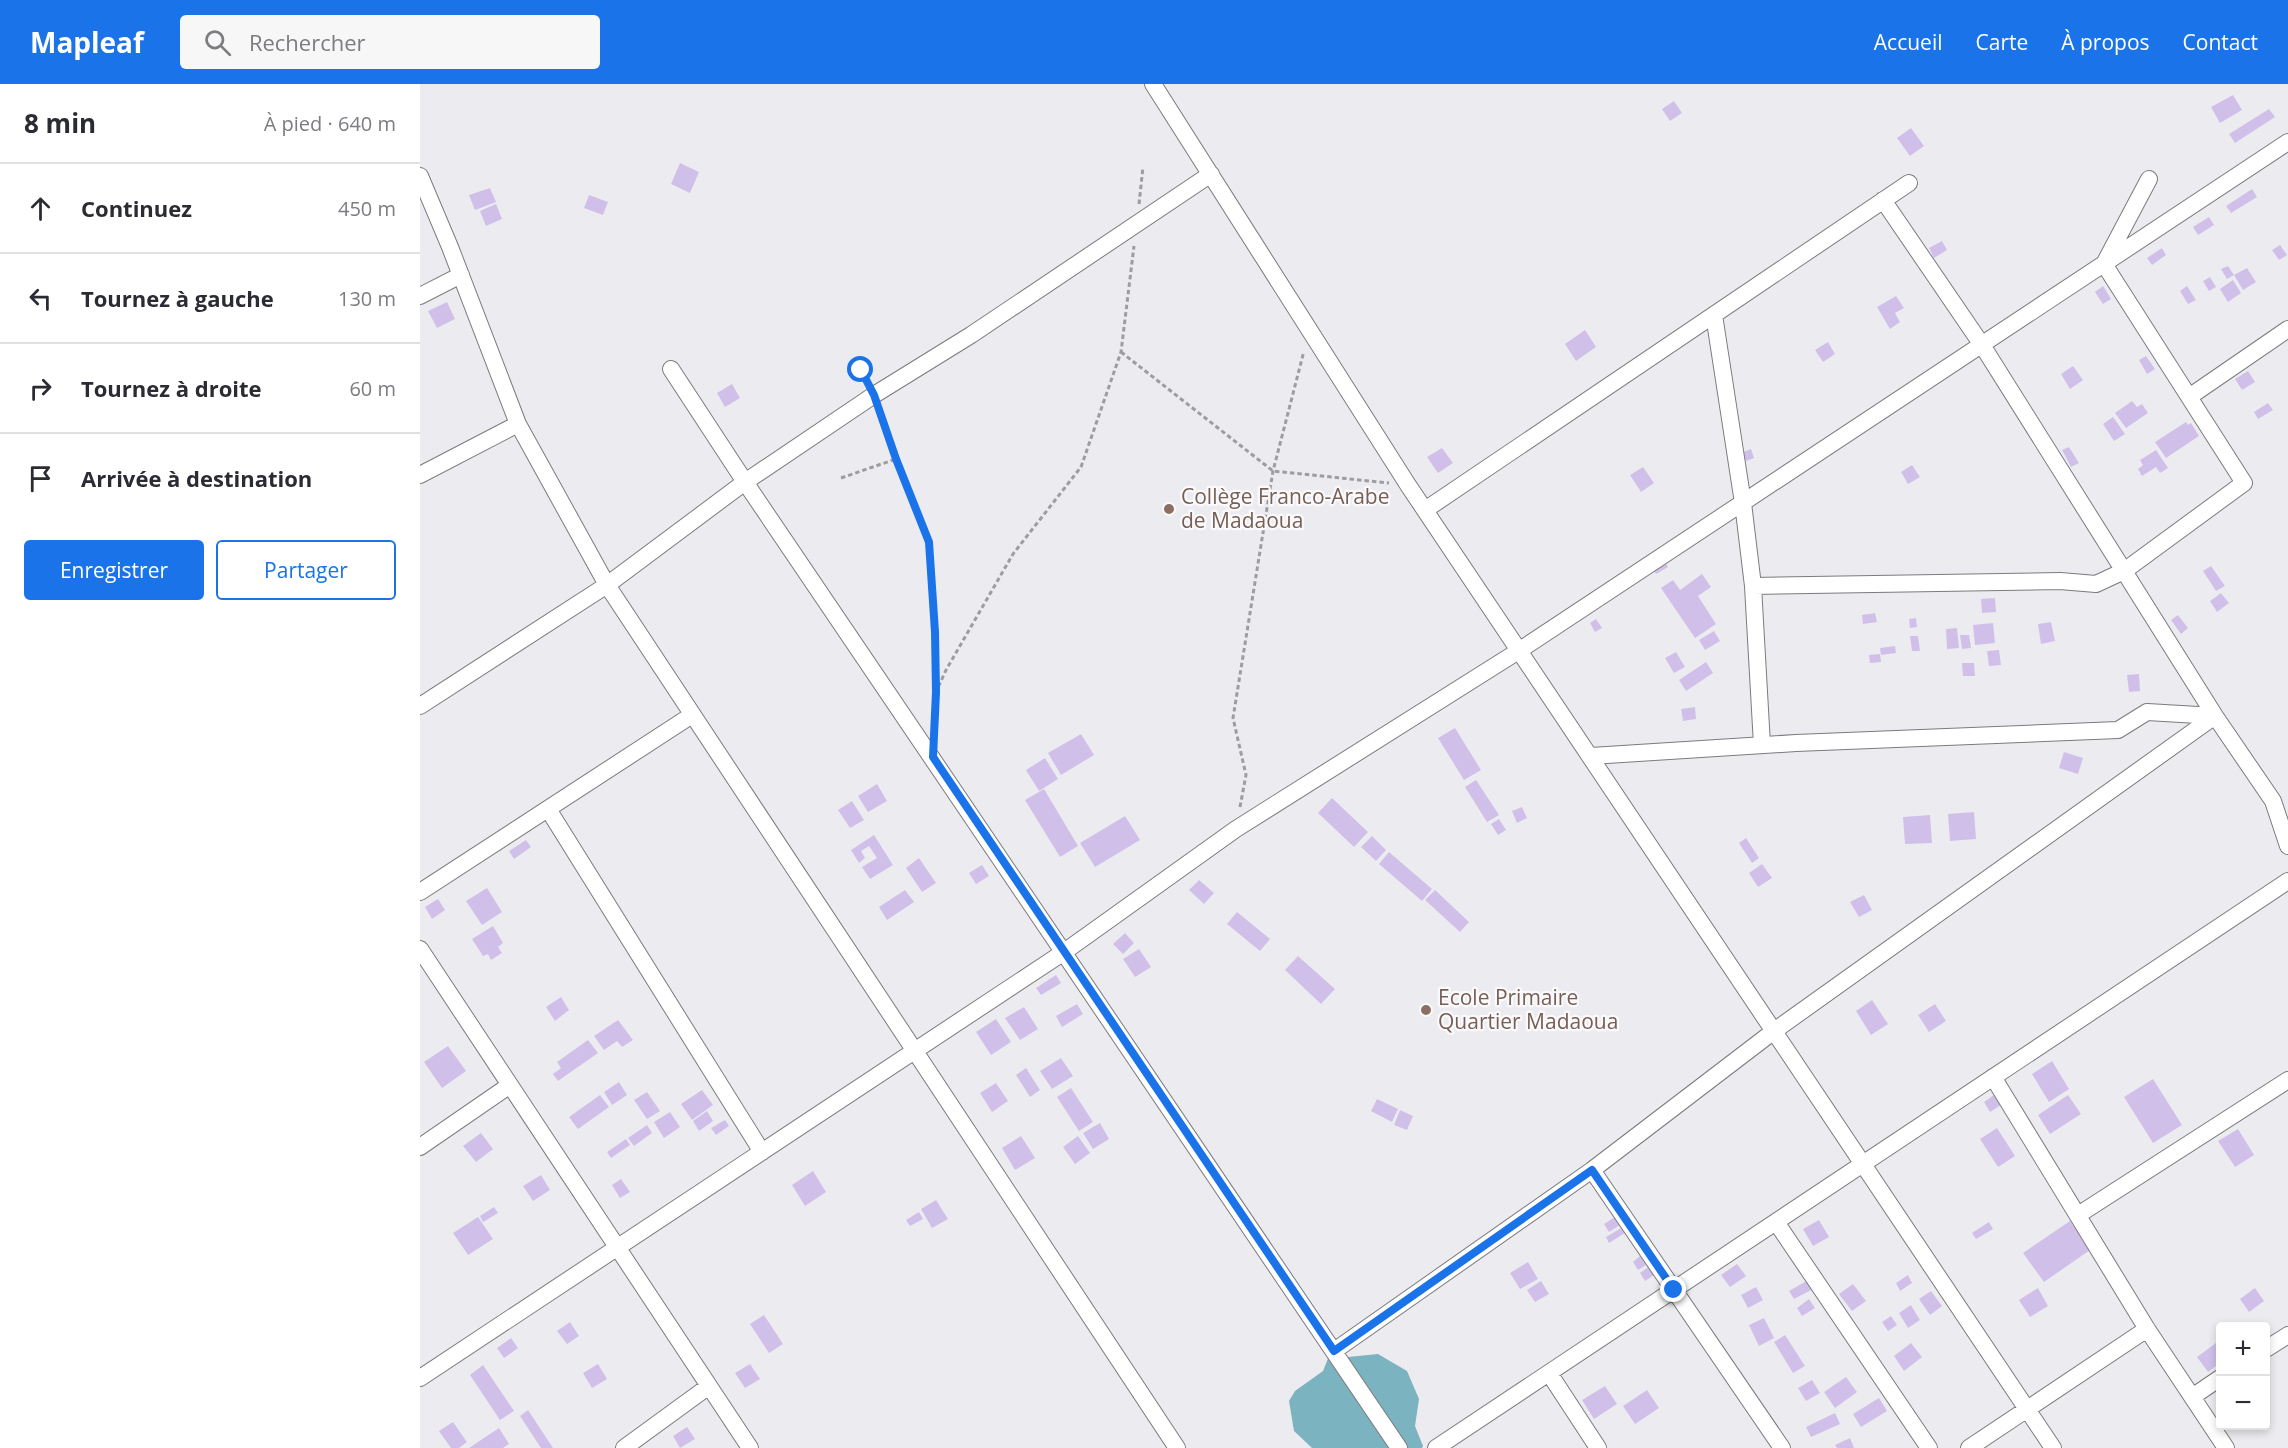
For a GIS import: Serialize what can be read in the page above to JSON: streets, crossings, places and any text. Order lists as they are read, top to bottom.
{
  "places": ["Collège Franco-Arabe de Madaoua", "Ecole Primaire Quartier Madaoua"],
  "page": {
    "header": "Mapleaf",
    "search": "Rechercher",
    "nav": [
      "Accueil",
      "Carte",
      "À propos",
      "Contact"
    ],
    "heading": ["8 min", "À pied · 640 m"],
    "list": [
      ["Continuez", "450 m"],
      ["Tournez à gauche", "130 m"],
      ["Tournez à droite", "60 m"],
      "Arrivée à destination"
    ],
    "buttons": ["Enregistrer", "Partager"],
    "map_buttons": ["+", "−"]
  }
}
